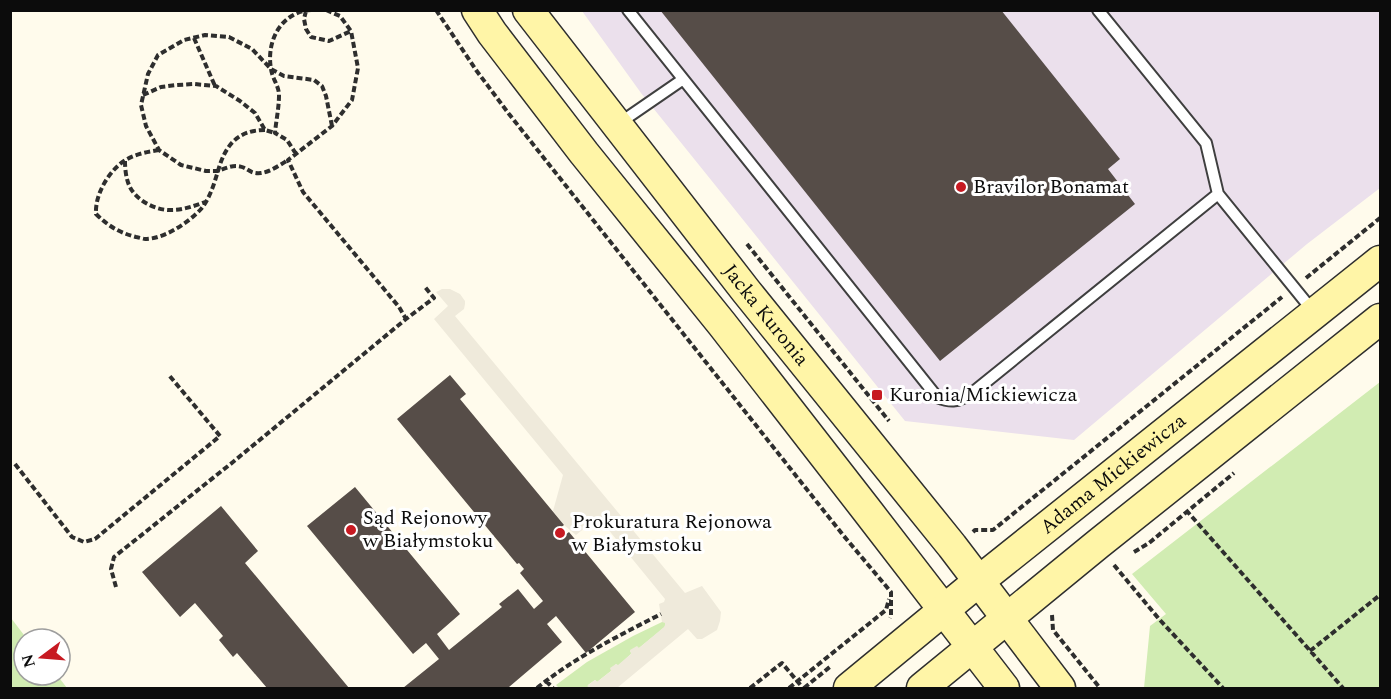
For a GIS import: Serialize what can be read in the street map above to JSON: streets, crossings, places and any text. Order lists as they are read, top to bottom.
{
  "streets": {
    "main road": ["Jacka Kuronia", "Adama Mickiewicza"]
  },
  "crossings": [
    ["Jacka Kuronia", "Adama Mickiewicza"]
  ],
  "places": {
    "other": ["Bravilor Bonamat", "Sąd Rejonowy w Białymstoku", "Prokuratura Rejonowa w Białymstoku"],
    "transit": ["Kuronia/Mickiewicza"]
  },
  "north": "left"
}
